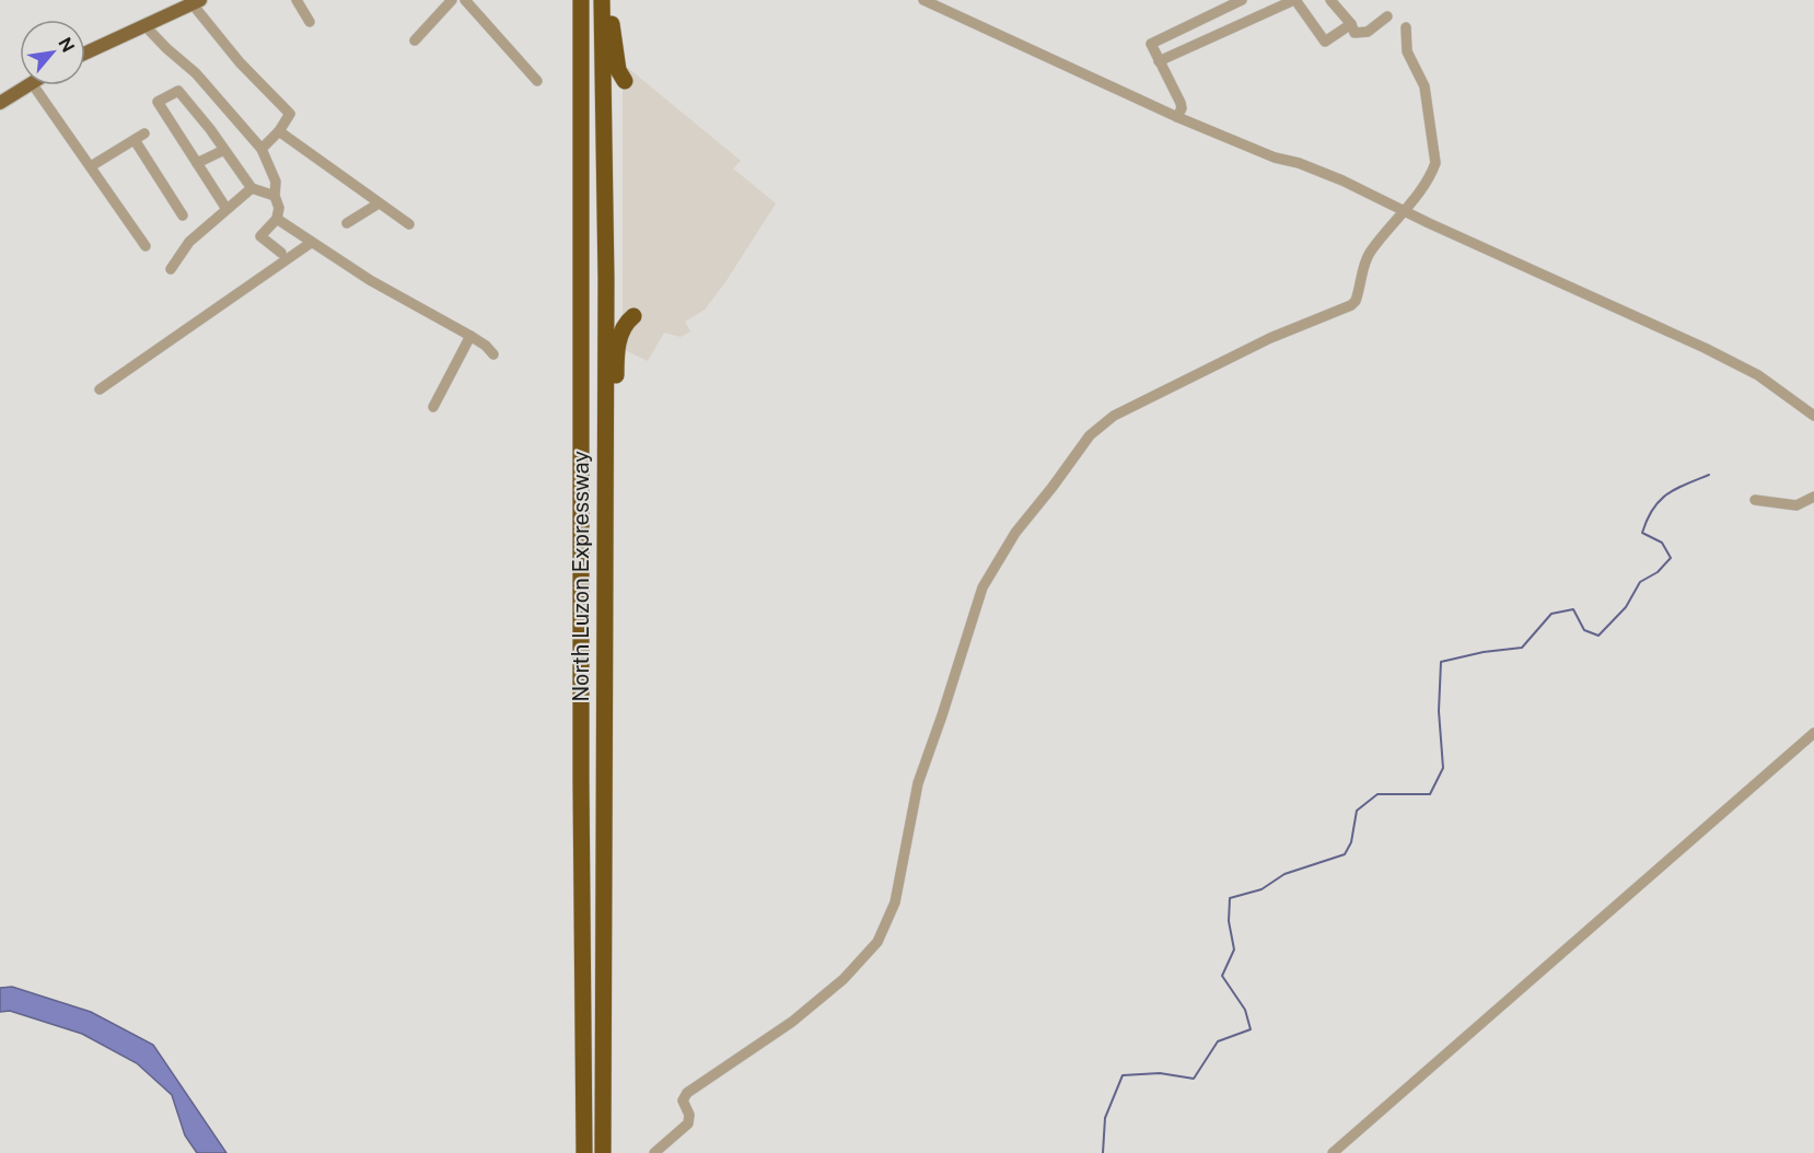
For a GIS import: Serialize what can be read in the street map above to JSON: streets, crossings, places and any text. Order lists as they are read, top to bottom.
{
  "streets": {
    "highway": ["North Luzon Expressway"]
  },
  "north": "top right"
}
